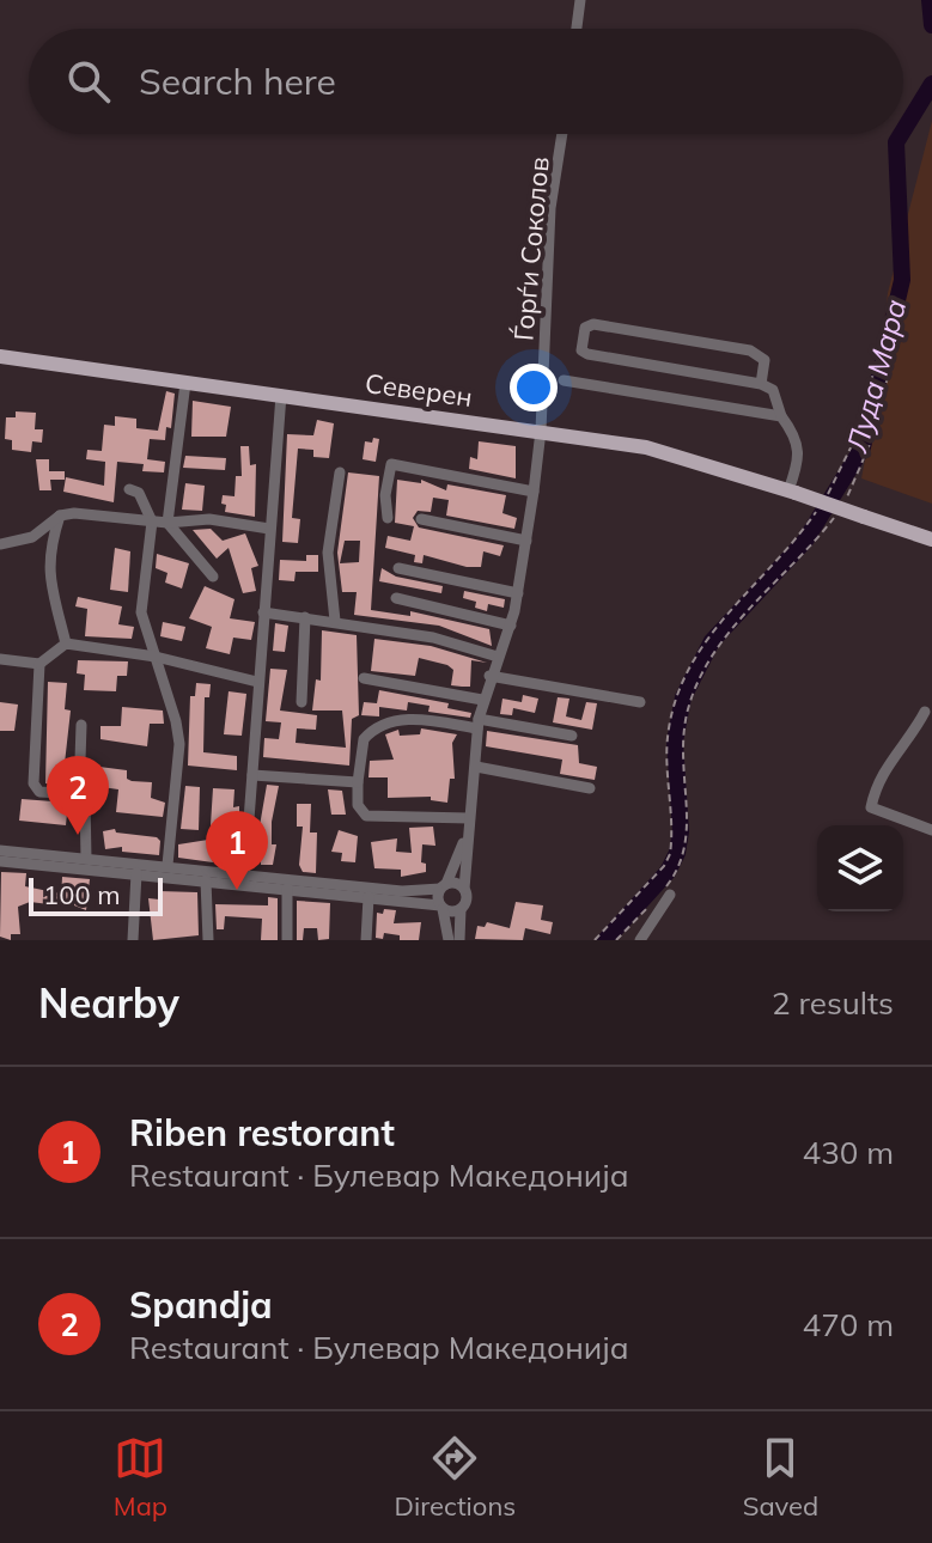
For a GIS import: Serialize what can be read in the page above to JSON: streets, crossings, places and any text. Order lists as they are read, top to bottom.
{
  "streets": {
    "main road": ["Северен"],
    "street": ["Ѓорѓи Соколов"]
  },
  "crossings": [
    ["Ѓорѓи Соколов", "Северен"]
  ],
  "water": ["Луда Мара"],
  "scale_bar": "100 m",
  "page": {
    "search": "Search here",
    "pins": ["2", "1"],
    "scale": "100 m",
    "heading": ["Nearby", "2 results"],
    "list": [
      {
        "mark": "1",
        "name": "Riben restorant",
        "note": "Restaurant · Булевар Македонија",
        "value": "430 m"
      },
      {
        "mark": "2",
        "name": "Spandja",
        "note": "Restaurant · Булевар Македонија",
        "value": "470 m"
      }
    ],
    "nav": ["Map", "Directions", "Saved"]
  }
}
